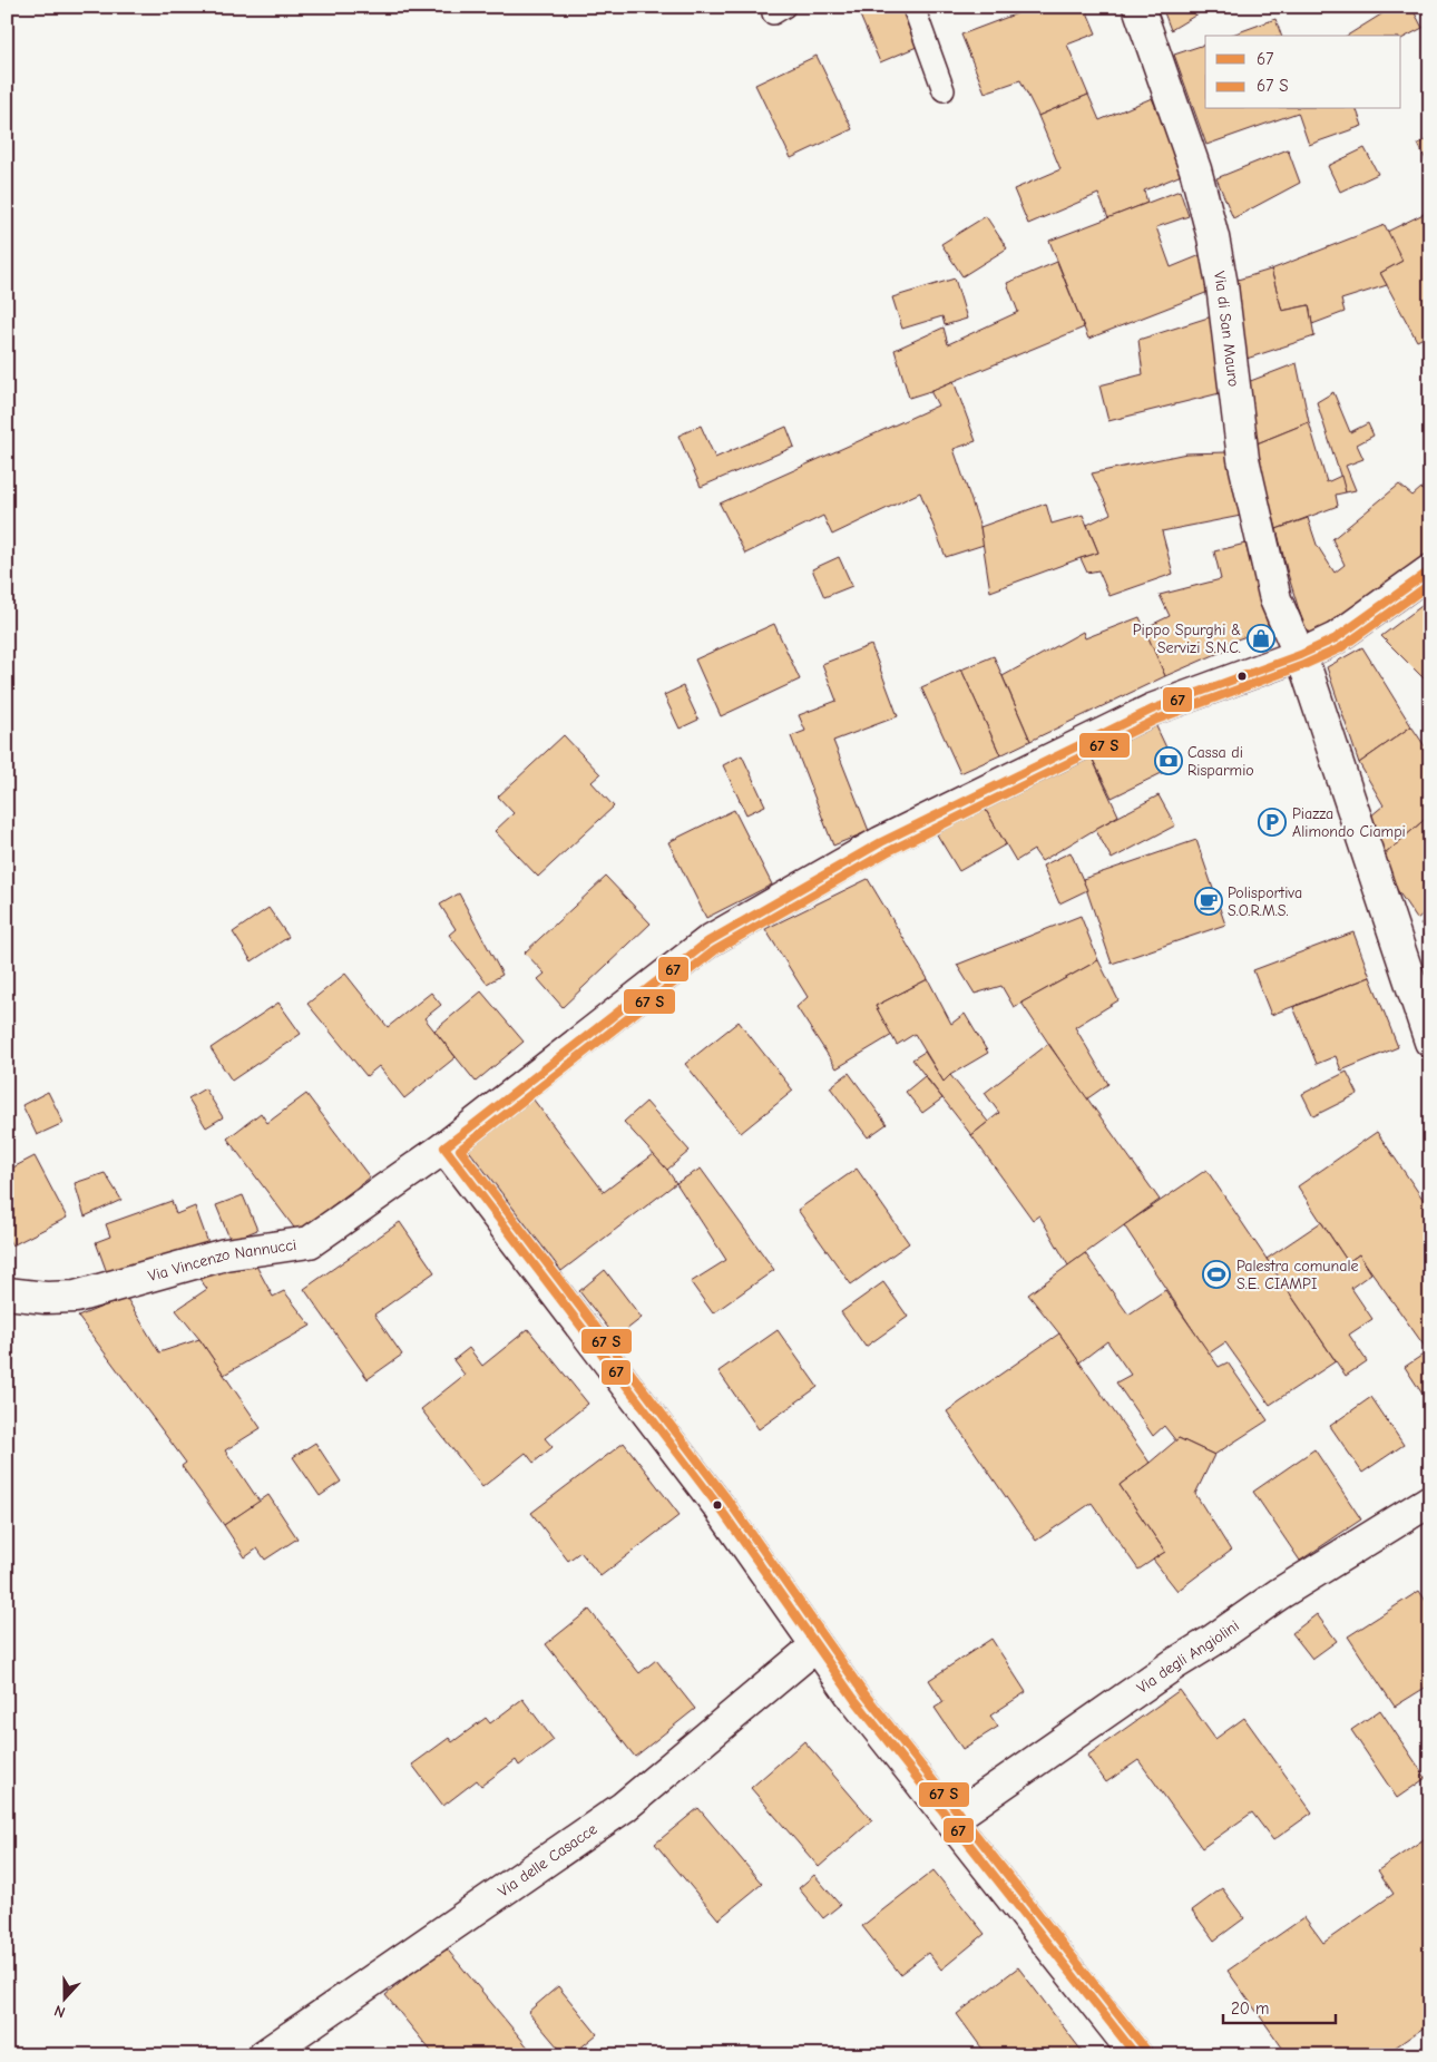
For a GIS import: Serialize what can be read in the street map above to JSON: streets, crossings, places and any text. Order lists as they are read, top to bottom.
{
  "streets": {
    "street": [
      "Via di San Mauro",
      "Via Vincenzo Nannucci",
      "Via degli Angiolini",
      "Via delle Casacce"
    ]
  },
  "crossings": [
    ["Via di San Mauro", "Via Vincenzo Nannucci"]
  ],
  "places": {
    "shop": ["Pippo Spurghi & Servizi S.N.C."],
    "bank": ["Cassa di Risparmio"],
    "parking": ["Piazza Alimondo Ciampi"],
    "cafe": ["Polisportiva S.O.R.M.S."],
    "sports": ["Palestra comunale S.E. CIAMPI"]
  },
  "lines": ["transit line 67"],
  "legend": ["67", "67 S"],
  "scale_bar": "20 m",
  "north": "bottom"
}
